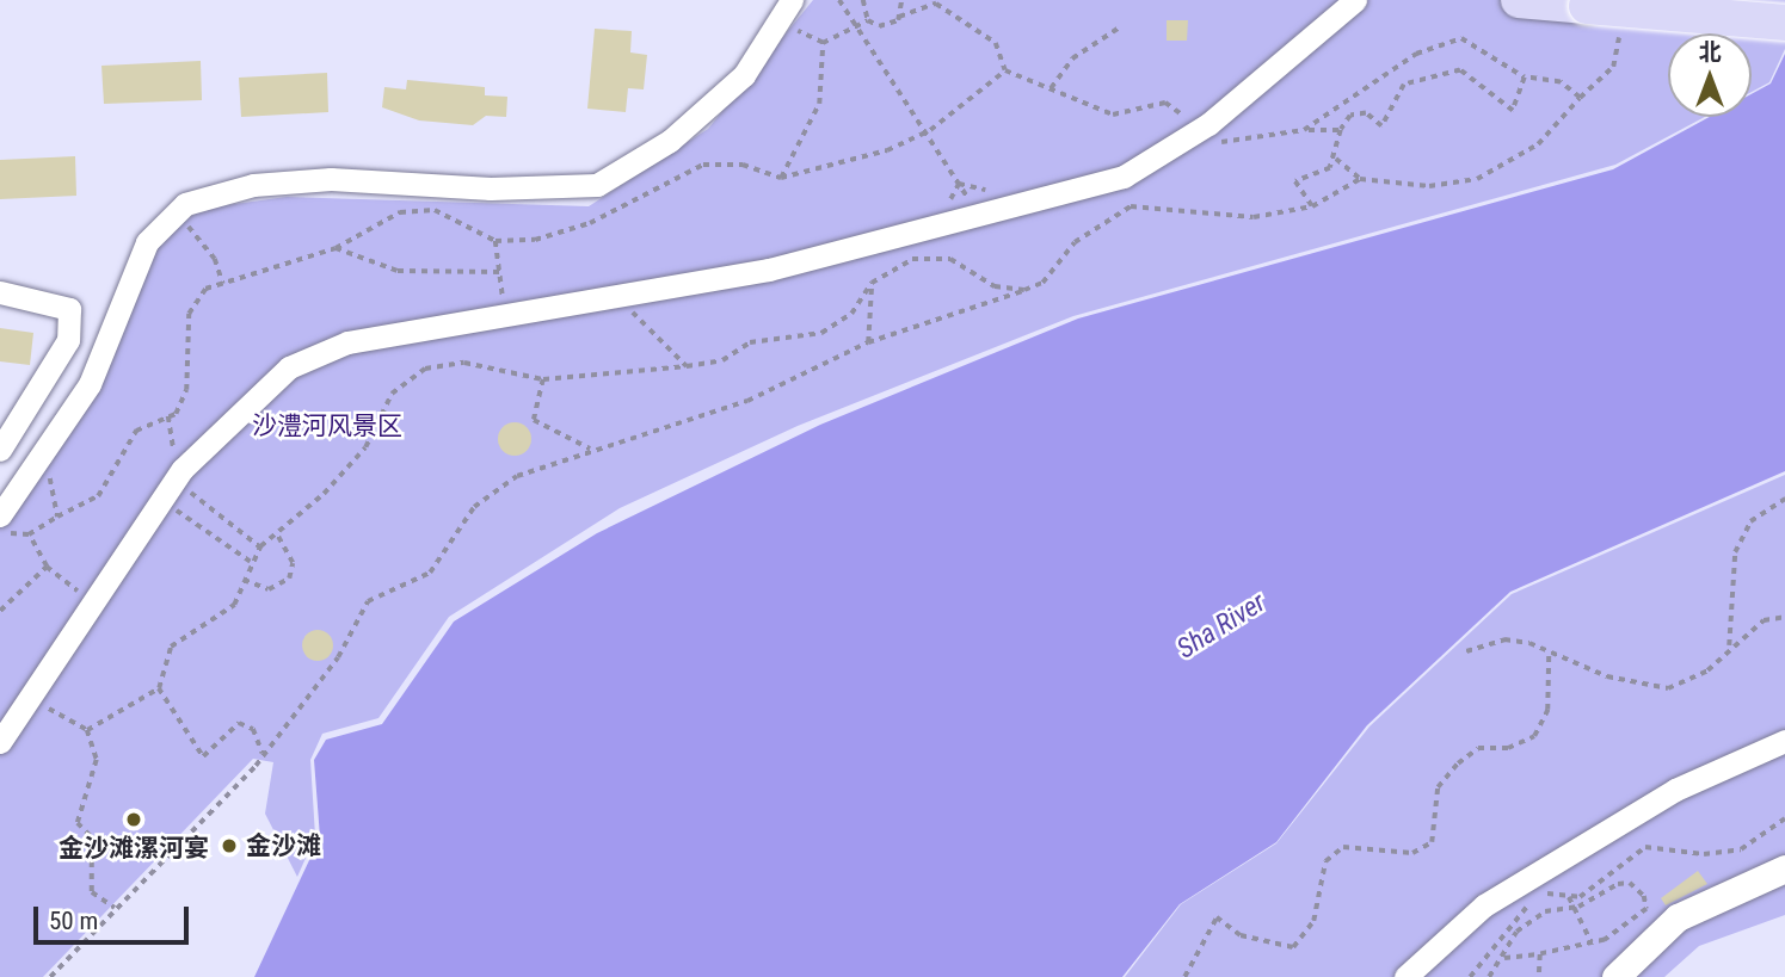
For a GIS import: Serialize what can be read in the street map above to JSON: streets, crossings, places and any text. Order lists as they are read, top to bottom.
{
  "water": ["Sha River"],
  "parks": ["沙澧河风景区"],
  "places": ["金沙滩漯河宴", "金沙滩"],
  "scale_bar": "50 m",
  "north": "top"
}
